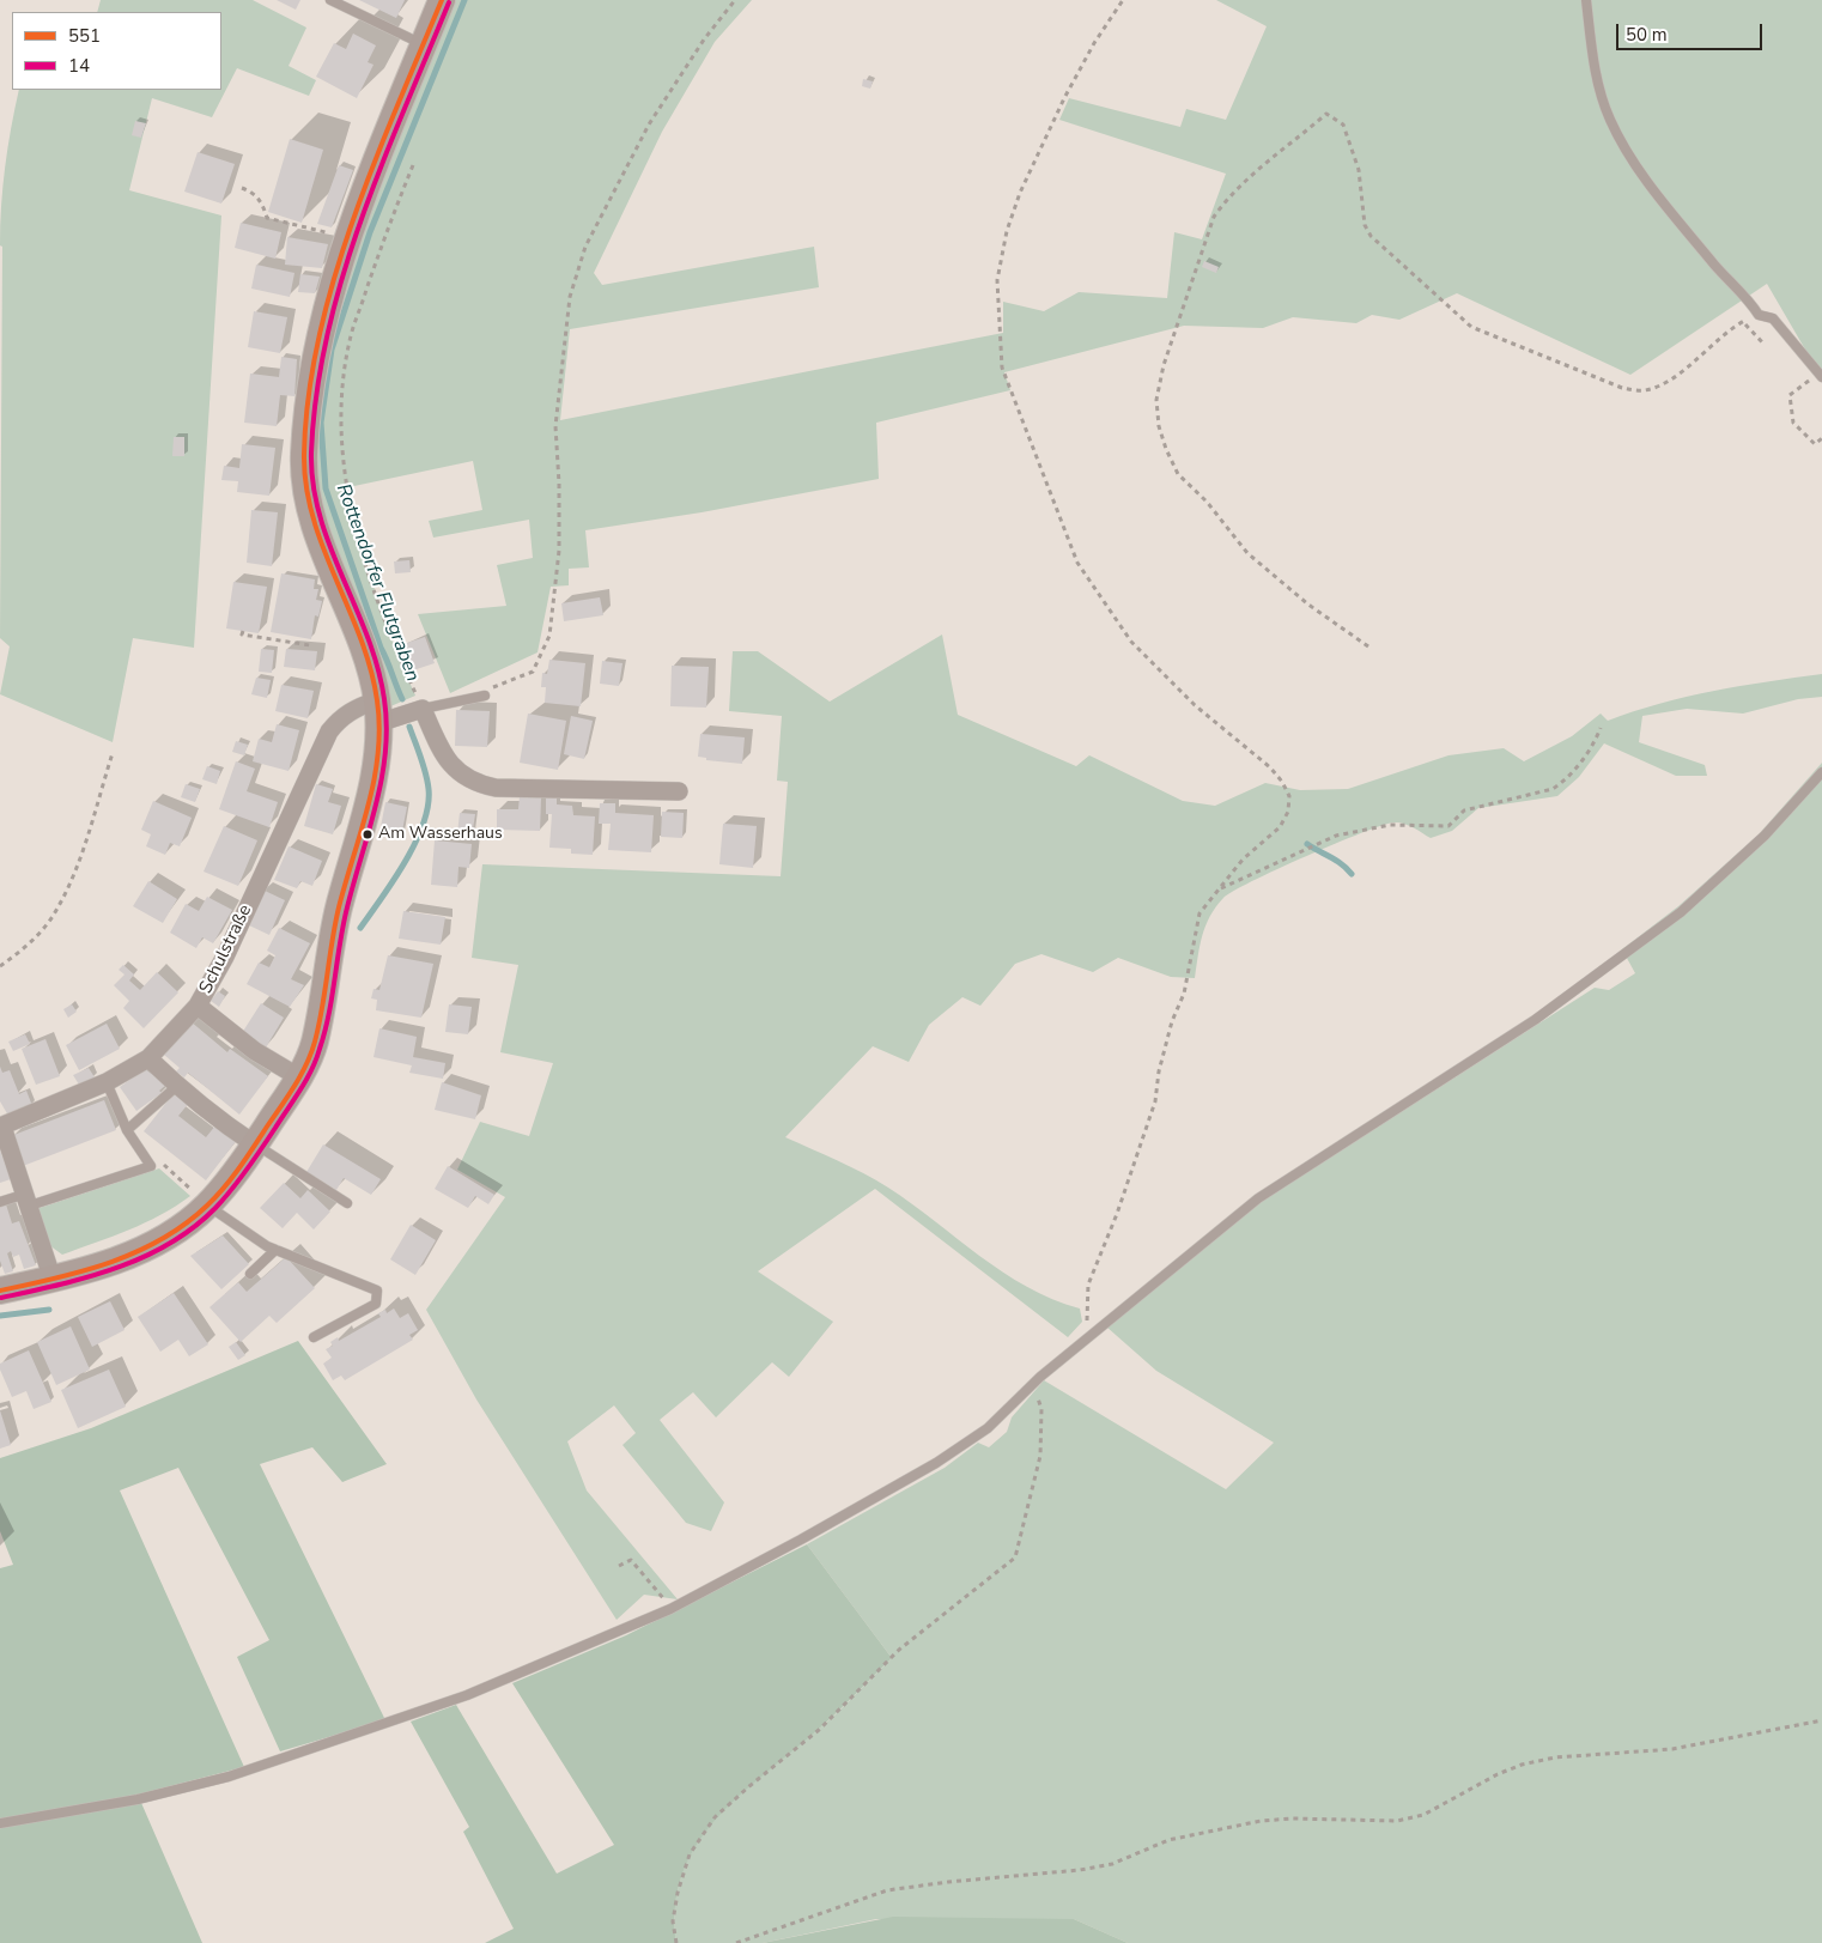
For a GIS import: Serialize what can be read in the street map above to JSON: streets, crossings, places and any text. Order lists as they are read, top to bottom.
{
  "streets": {
    "street": ["Schulstraße"]
  },
  "water": ["Rottendorfer Flutgraben"],
  "places": ["Am Wasserhaus"],
  "lines": ["transit line 551", "transit line 14"],
  "legend": ["551", "14"],
  "scale_bar": "50 m"
}
